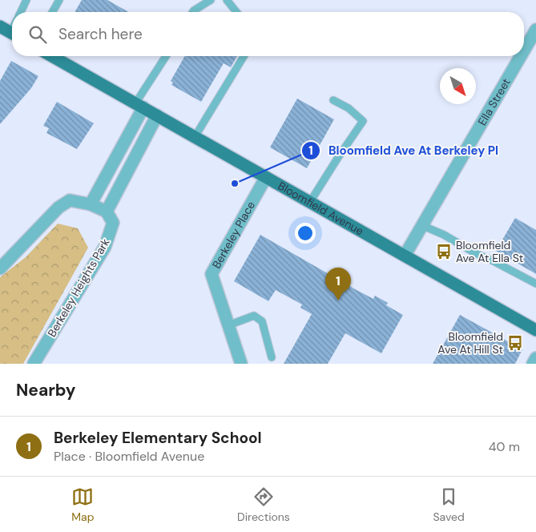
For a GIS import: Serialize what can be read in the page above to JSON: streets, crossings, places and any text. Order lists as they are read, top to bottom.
{
  "streets": {
    "main road": ["Bloomfield Avenue"],
    "street": ["Ella Street", "Berkeley Place", "Berkeley Heights Park"]
  },
  "crossings": [
    ["Ella Street", "Bloomfield Avenue"],
    ["Bloomfield Avenue", "Berkeley Place"]
  ],
  "places": {
    "other": ["Bloomfield Ave At Berkeley Pl"],
    "bus stop": ["Bloomfield Ave At Ella St", "Bloomfield Ave At Hill St"]
  },
  "north": "bottom right",
  "page": {
    "search": "Search here",
    "pins": "1",
    "heading": "Nearby",
    "list": [
      {
        "mark": "1",
        "name": "Berkeley Elementary School",
        "note": "Place · Bloomfield Avenue",
        "value": "40 m"
      }
    ],
    "nav": ["Map", "Directions", "Saved"]
  }
}
